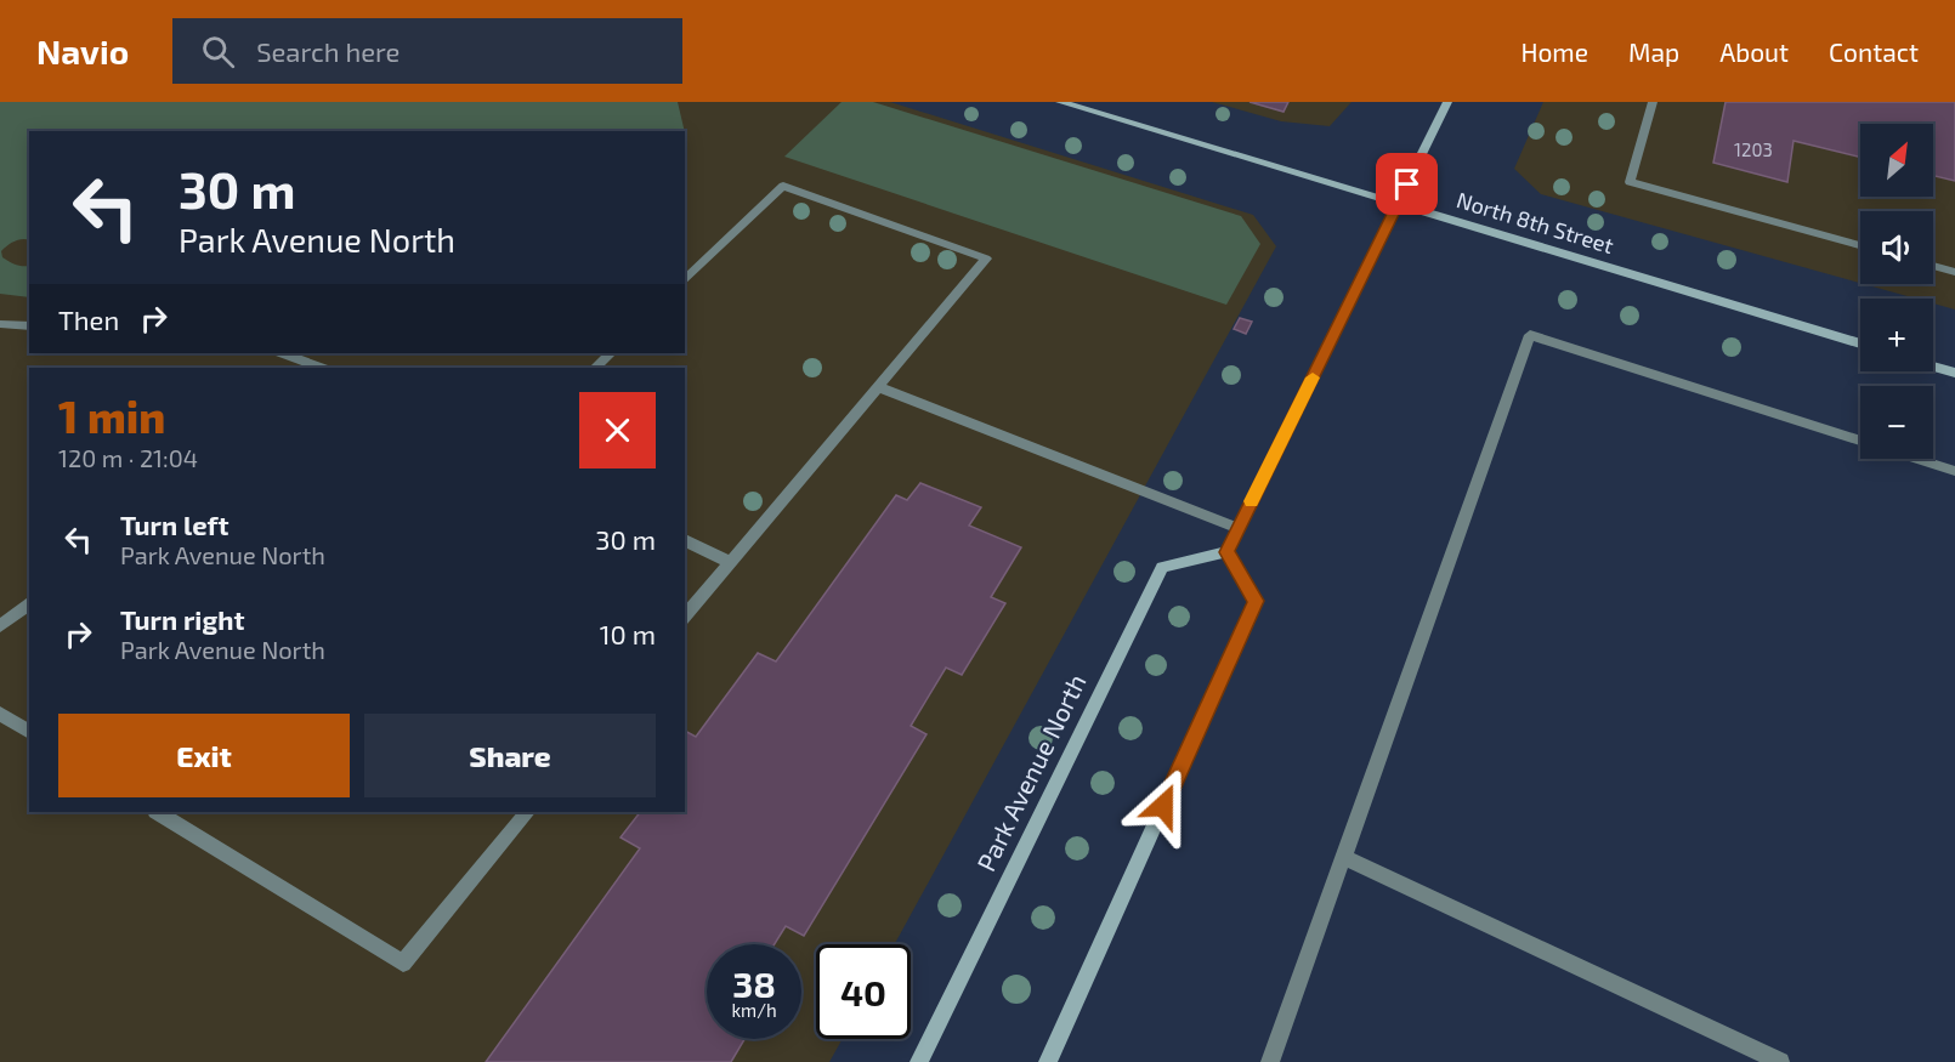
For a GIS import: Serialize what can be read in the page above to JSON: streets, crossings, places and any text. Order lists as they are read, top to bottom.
{
  "streets": {
    "street": ["North 8th Street", "Park Avenue North"]
  },
  "house_numbers": ["1203"],
  "north": "top right",
  "page": {
    "header": "Navio",
    "search": "Search here",
    "nav": [
      "Home",
      "Map",
      "About",
      "Contact"
    ],
    "map_buttons": ["+", "−"],
    "turn": ["30 m", "Park Avenue North"],
    "then": "Then",
    "heading": ["1 min", "120 m · 21:04"],
    "list": [
      {
        "name": "Turn left",
        "note": "Park Avenue North",
        "value": "30 m"
      },
      {
        "name": "Turn right",
        "note": "Park Avenue North",
        "value": "10 m"
      }
    ],
    "buttons": ["Exit", "Share"],
    "speed": "38 km/h",
    "limit": "40"
  }
}
